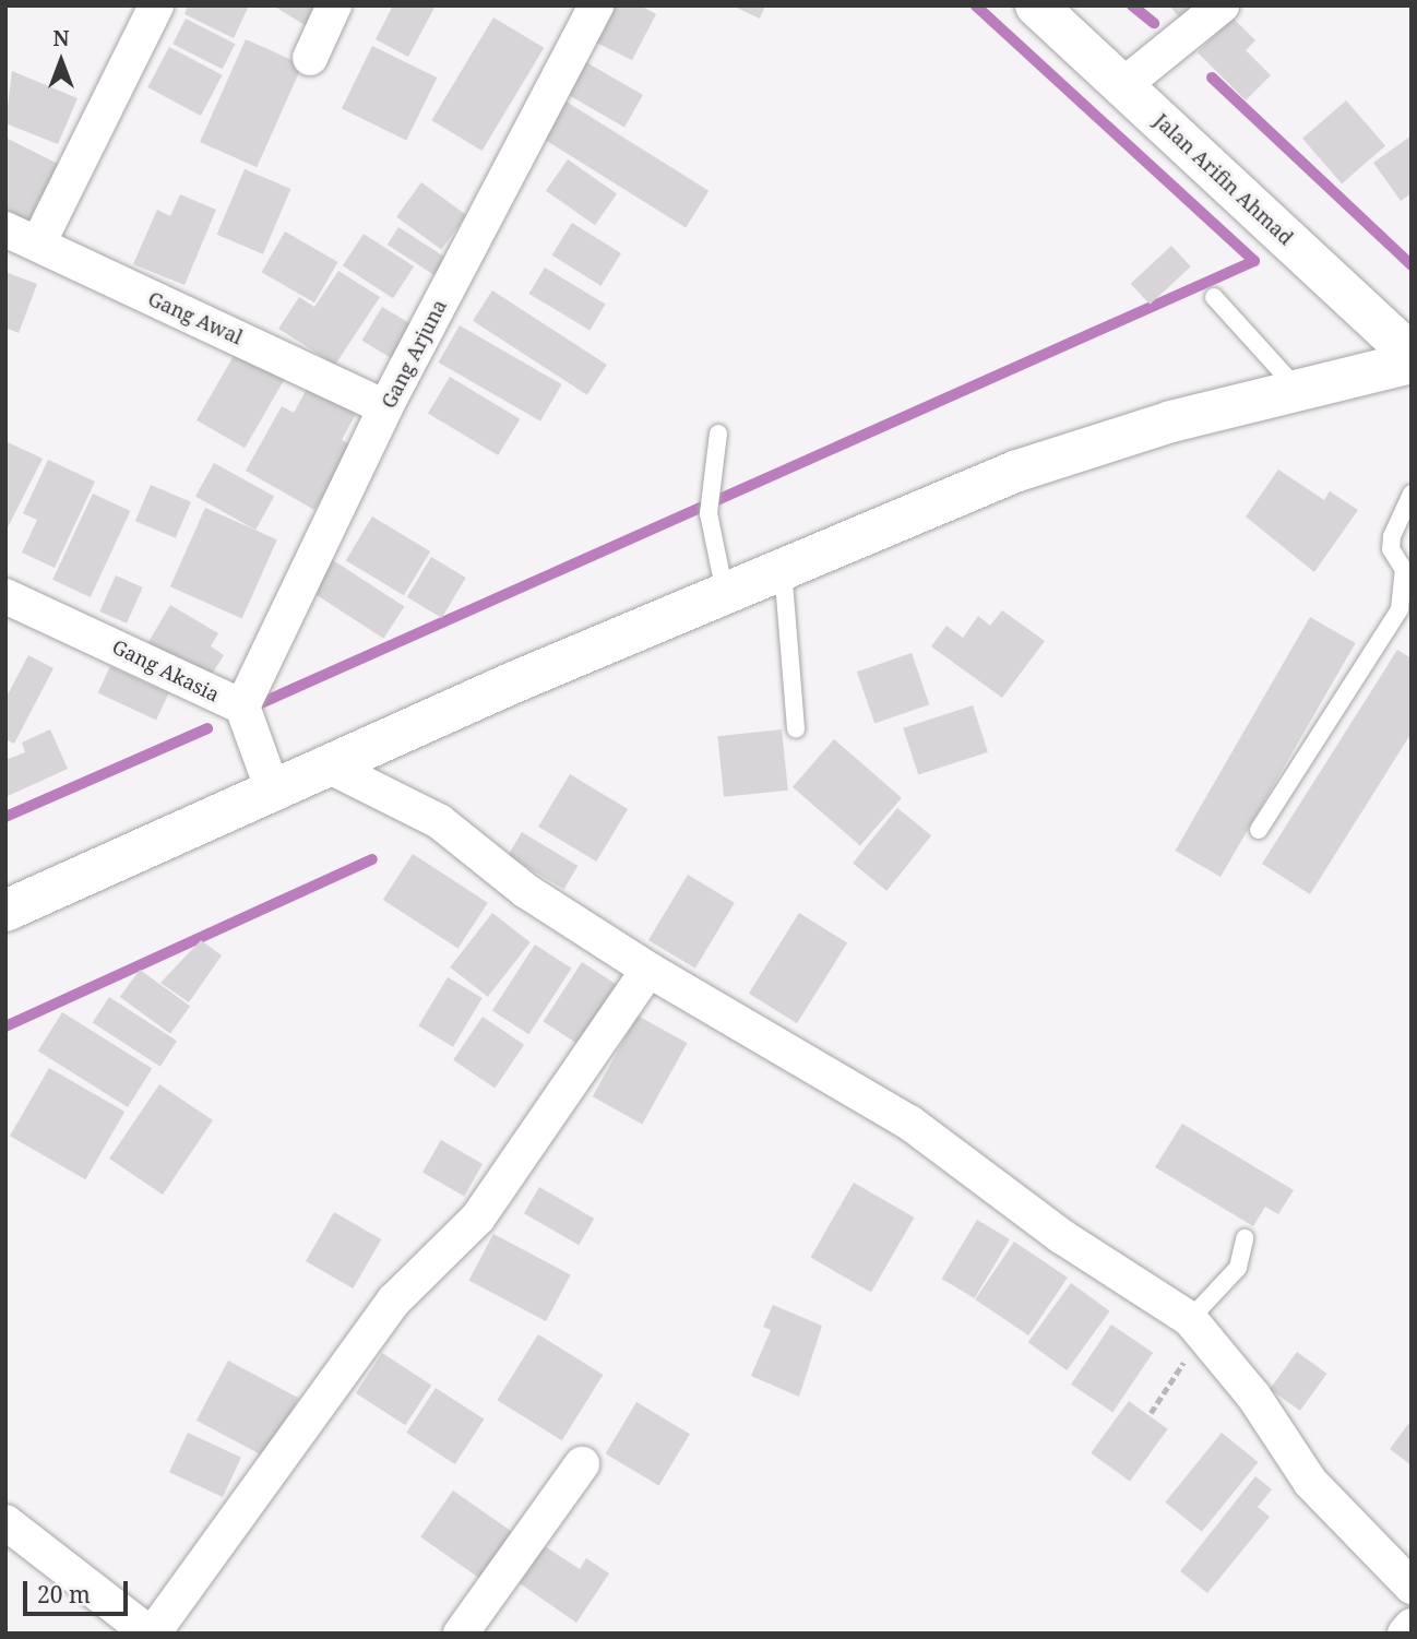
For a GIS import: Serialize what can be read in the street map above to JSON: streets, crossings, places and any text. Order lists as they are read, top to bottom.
{
  "streets": {
    "main road": ["Jalan Arifin Ahmad"],
    "street": ["Gang Awal", "Gang Arjuna", "Gang Akasia"]
  },
  "crossings": [
    ["Gang Awal", "Gang Arjuna"],
    ["Gang Arjuna", "Gang Akasia"]
  ],
  "scale_bar": "20 m",
  "north": "top"
}
